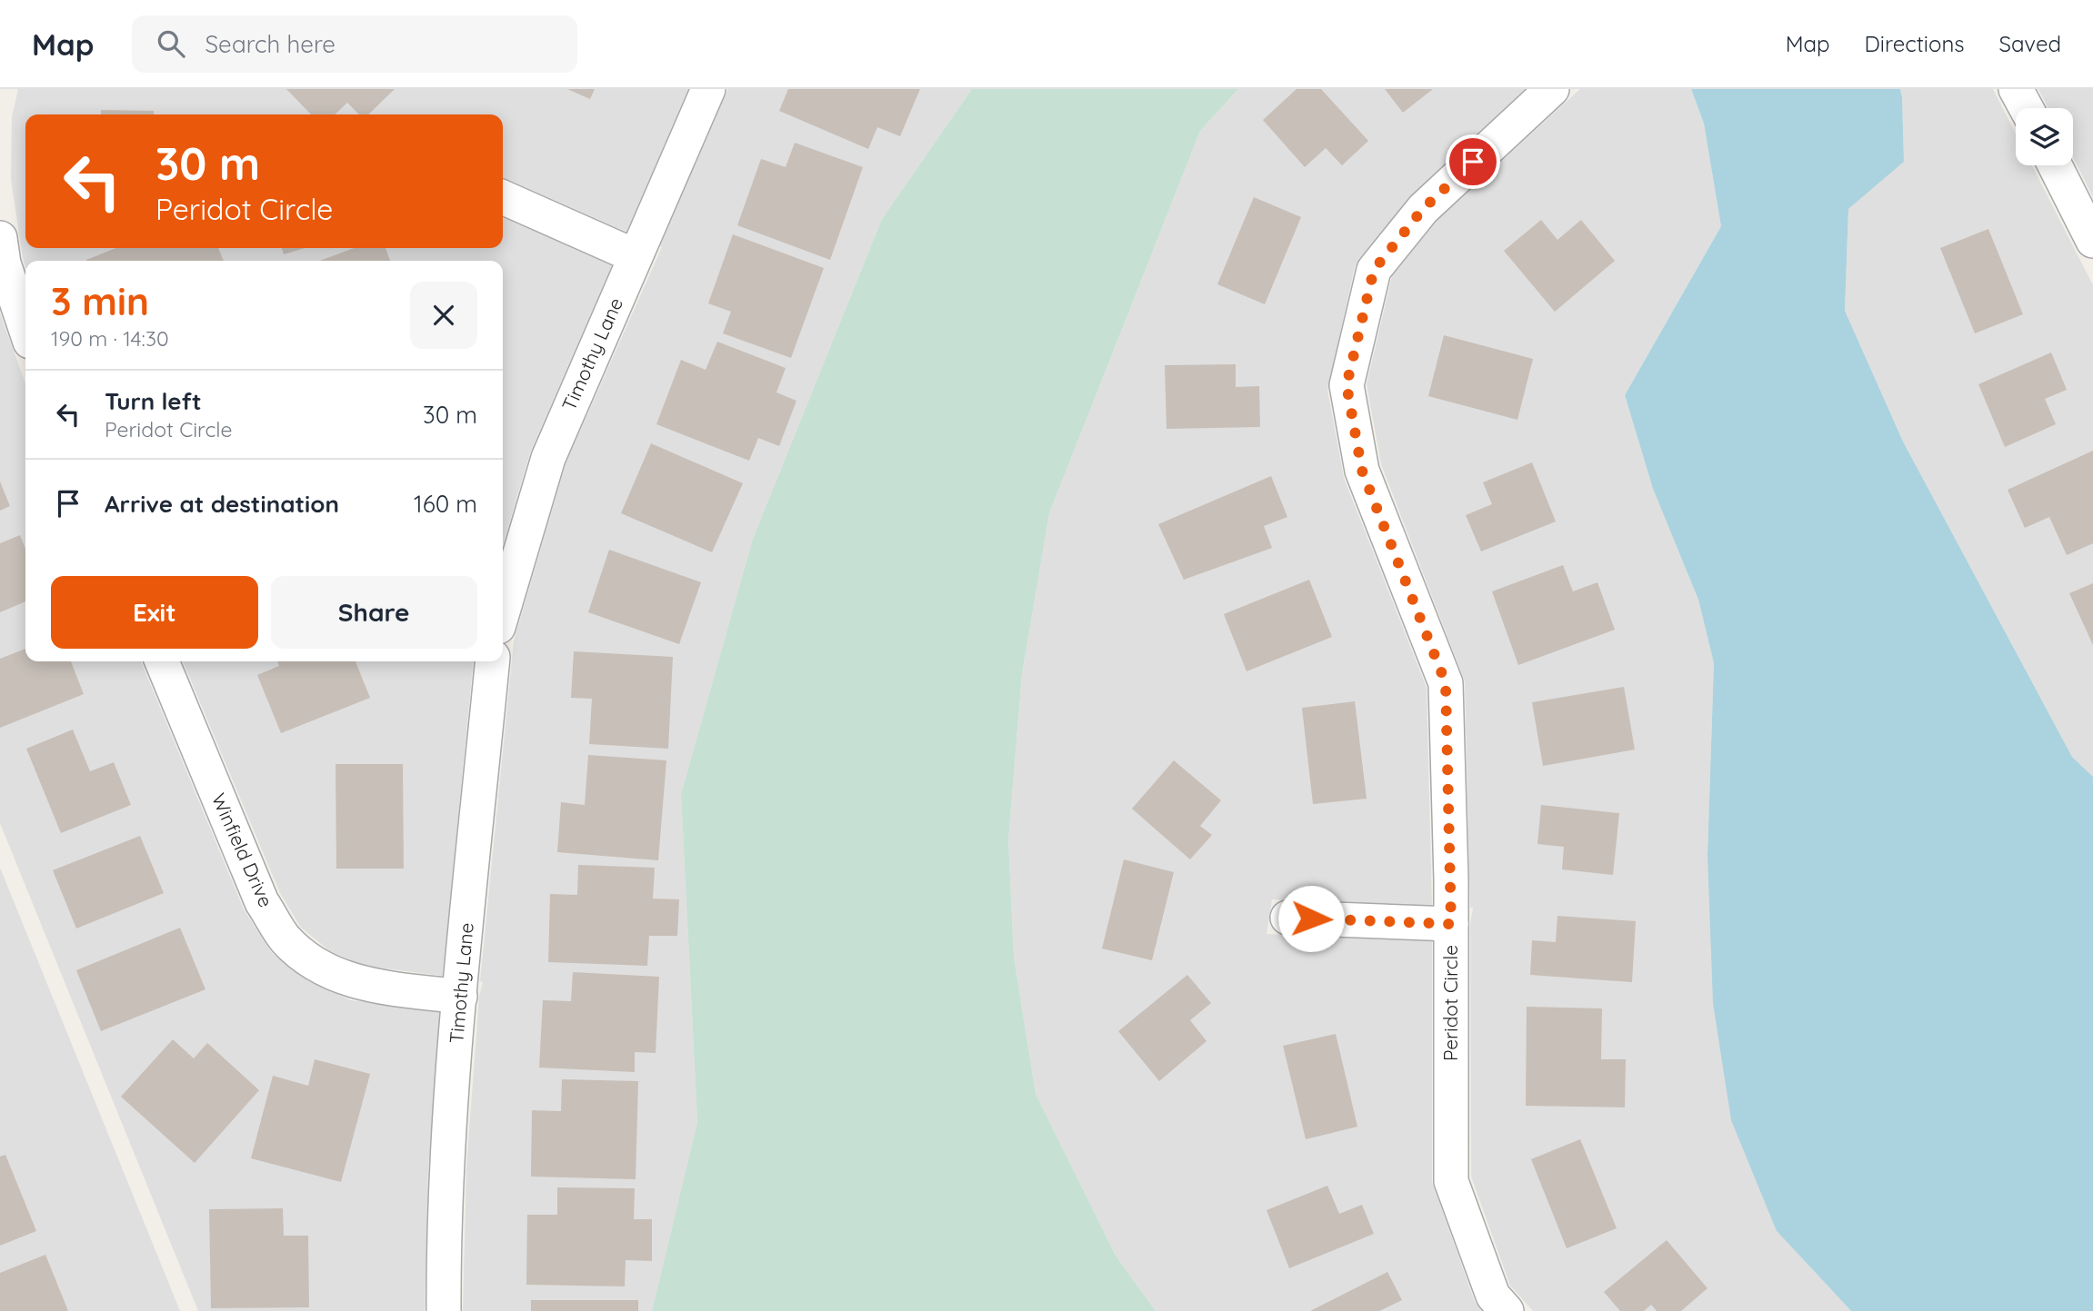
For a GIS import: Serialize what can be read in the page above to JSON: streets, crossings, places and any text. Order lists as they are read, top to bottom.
{
  "streets": {
    "street": ["Timothy Lane", "Winfield Drive", "Peridot Circle"]
  },
  "crossings": [
    ["Timothy Lane", "Winfield Drive"]
  ],
  "page": {
    "header": "Map",
    "search": "Search here",
    "nav": ["Map", "Directions", "Saved"],
    "turn": ["30 m", "Peridot Circle"],
    "heading": ["3 min", "190 m · 14:30"],
    "list": [
      {
        "name": "Turn left",
        "note": "Peridot Circle",
        "value": "30 m"
      },
      {
        "name": "Arrive at destination",
        "value": "160 m"
      }
    ],
    "buttons": ["Exit", "Share"]
  }
}
